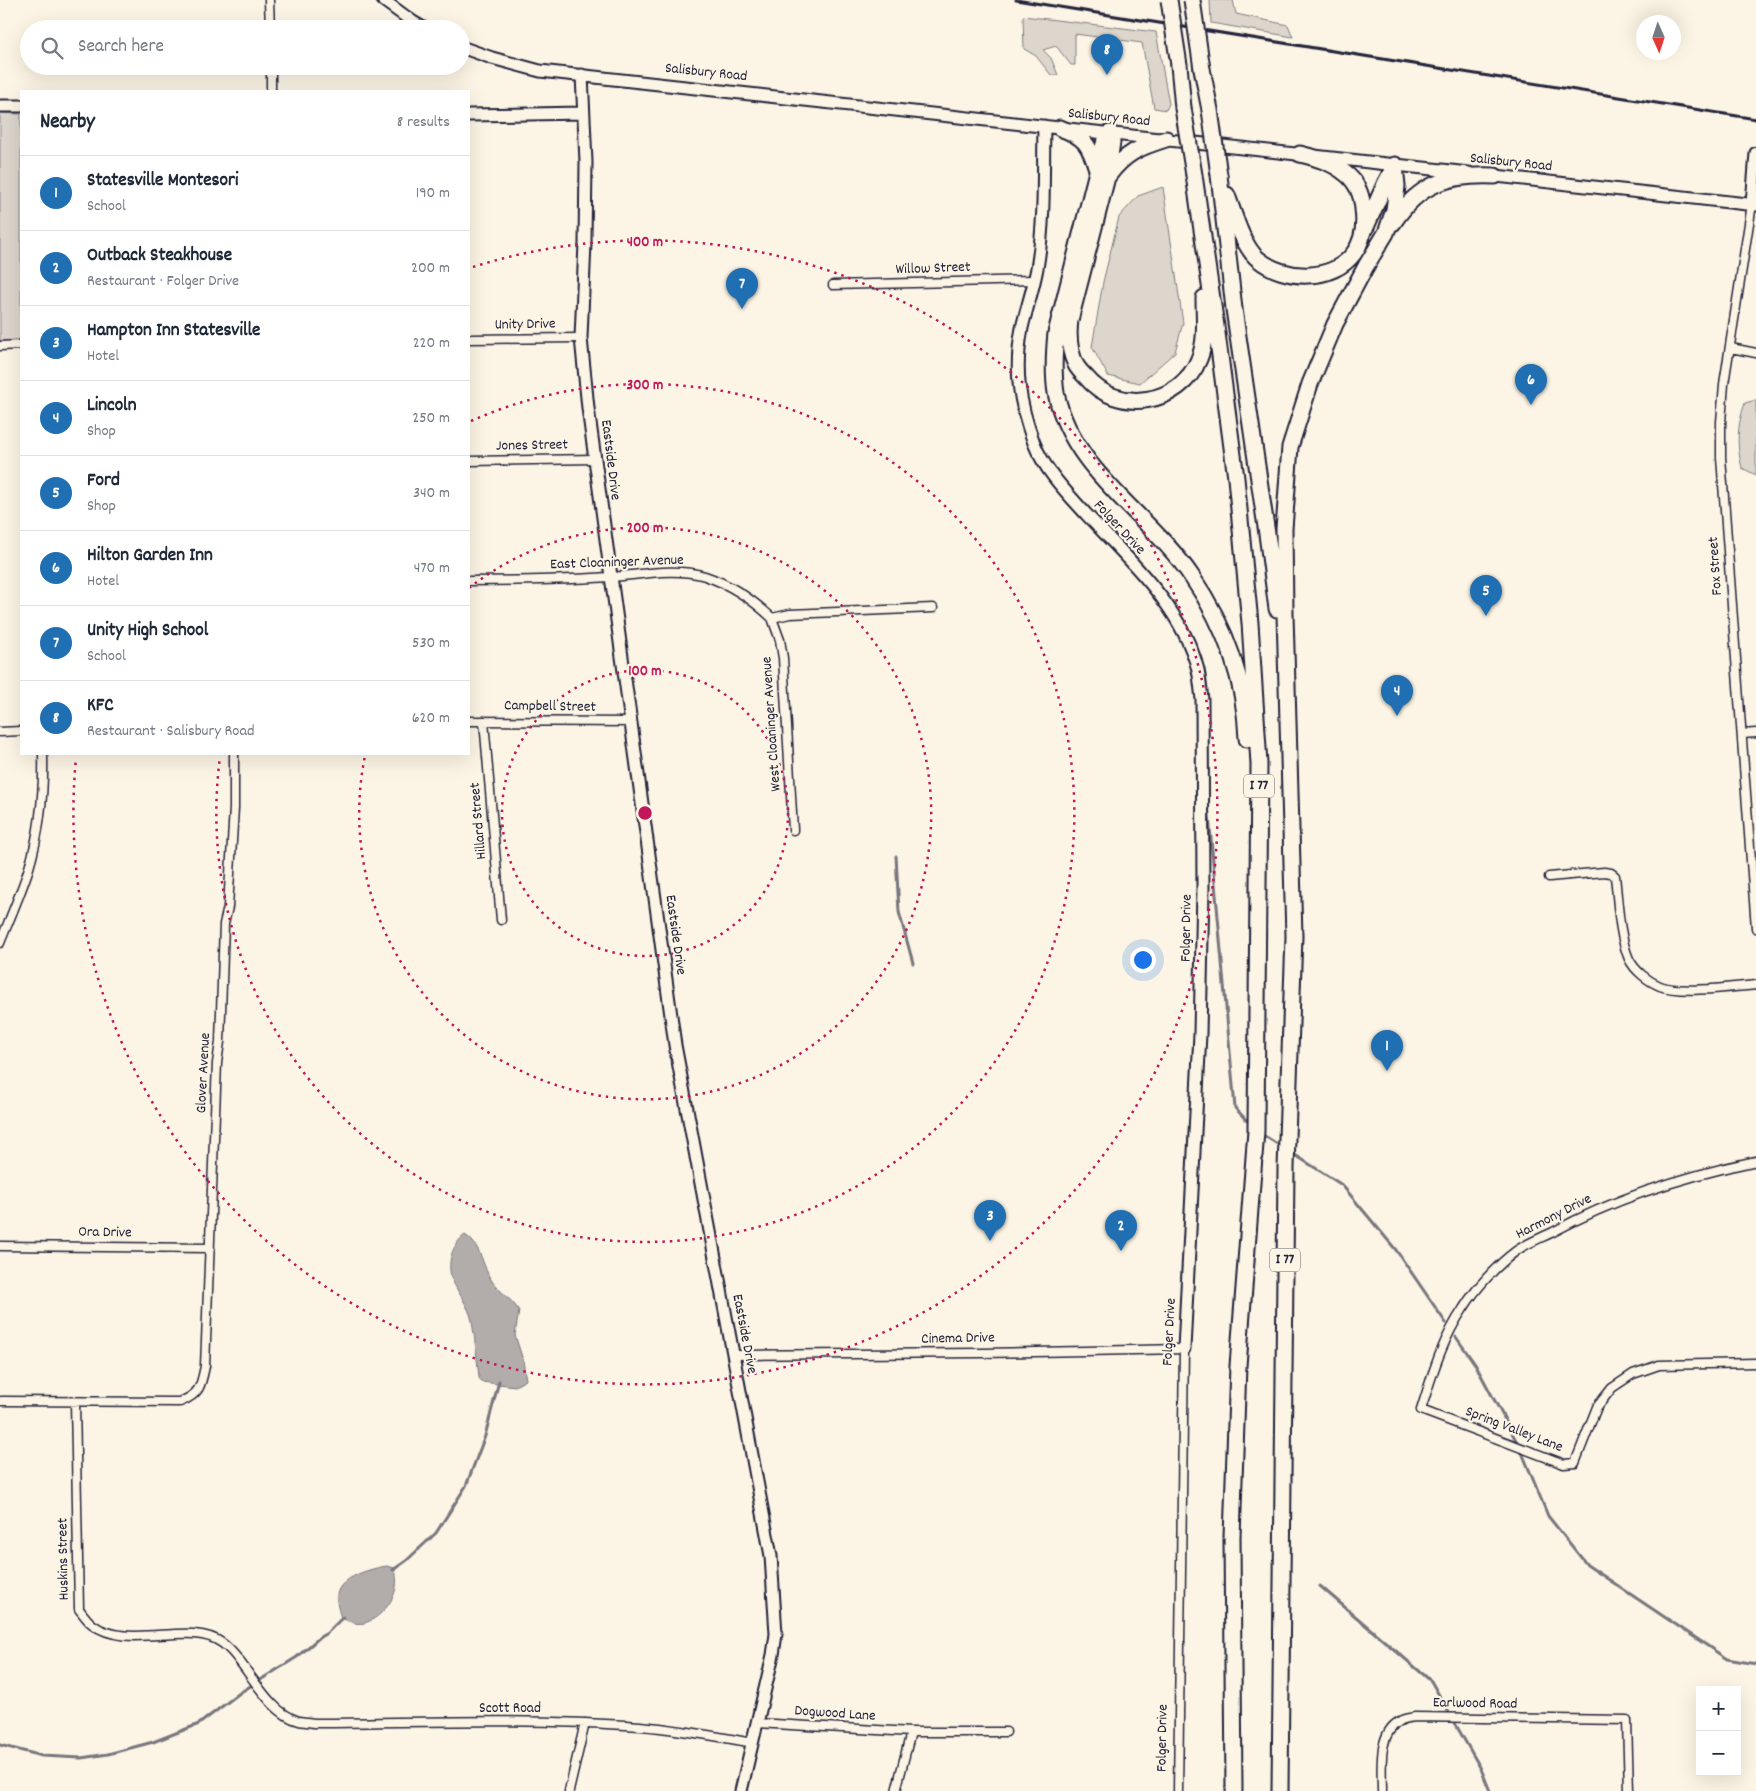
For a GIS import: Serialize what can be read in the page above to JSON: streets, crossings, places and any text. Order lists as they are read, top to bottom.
{
  "streets": {
    "highway": ["I 77"],
    "street": [
      "Salisbury Road",
      "Willow Street",
      "Unity Drive",
      "Jones Street",
      "Eastside Drive",
      "Folger Drive",
      "East Cloaninger Avenue",
      "Fox Street",
      "Campbell Street",
      "West Cloaninger Avenue",
      "Hillard Street",
      "Glover Avenue",
      "Harmony Drive",
      "Ora Drive",
      "Cinema Drive",
      "Spring Valley Lane",
      "Huskins Street",
      "Earlwood Road",
      "Scott Road",
      "Dogwood Lane"
    ]
  },
  "crossings": [
    ["Salisbury Road", "Eastside Drive"],
    ["Salisbury Road", "Folger Drive"],
    ["Salisbury Road", "Fox Street"],
    ["Willow Street", "Folger Drive"],
    ["Unity Drive", "Eastside Drive"],
    ["Jones Street", "Eastside Drive"],
    ["Eastside Drive", "East Cloaninger Avenue"],
    ["Eastside Drive", "Campbell Street"],
    ["Eastside Drive", "Cinema Drive"],
    ["Eastside Drive", "Scott Road"],
    ["Eastside Drive", "Dogwood Lane"],
    ["Folger Drive", "Cinema Drive"],
    ["East Cloaninger Avenue", "West Cloaninger Avenue"],
    ["Campbell Street", "Hillard Street"],
    ["Glover Avenue", "Ora Drive"],
    ["Glover Avenue", "Huskins Street"],
    ["Harmony Drive", "Spring Valley Lane"],
    ["Huskins Street", "Scott Road"]
  ],
  "north": "bottom",
  "page": {
    "search": "Search here",
    "pins": [
      "8",
      "7",
      "6",
      "5",
      "4",
      "1",
      "3",
      "2"
    ],
    "heading": ["Nearby", "8 results"],
    "list": [
      {
        "mark": "1",
        "name": "Statesville Montesori",
        "note": "School",
        "value": "190 m"
      },
      {
        "mark": "2",
        "name": "Outback Steakhouse",
        "note": "Restaurant · Folger Drive",
        "value": "200 m"
      },
      {
        "mark": "3",
        "name": "Hampton Inn Statesville",
        "note": "Hotel",
        "value": "220 m"
      },
      {
        "mark": "4",
        "name": "Lincoln",
        "note": "Shop",
        "value": "250 m"
      },
      {
        "mark": "5",
        "name": "Ford",
        "note": "Shop",
        "value": "340 m"
      },
      {
        "mark": "6",
        "name": "Hilton Garden Inn",
        "note": "Hotel",
        "value": "470 m"
      },
      {
        "mark": "7",
        "name": "Unity High School",
        "note": "School",
        "value": "530 m"
      },
      {
        "mark": "8",
        "name": "KFC",
        "note": "Restaurant · Salisbury Road",
        "value": "620 m"
      }
    ],
    "map_buttons": ["+", "−"]
  },
  "rings": [
    "400 m",
    "300 m",
    "200 m",
    "100 m"
  ]
}
